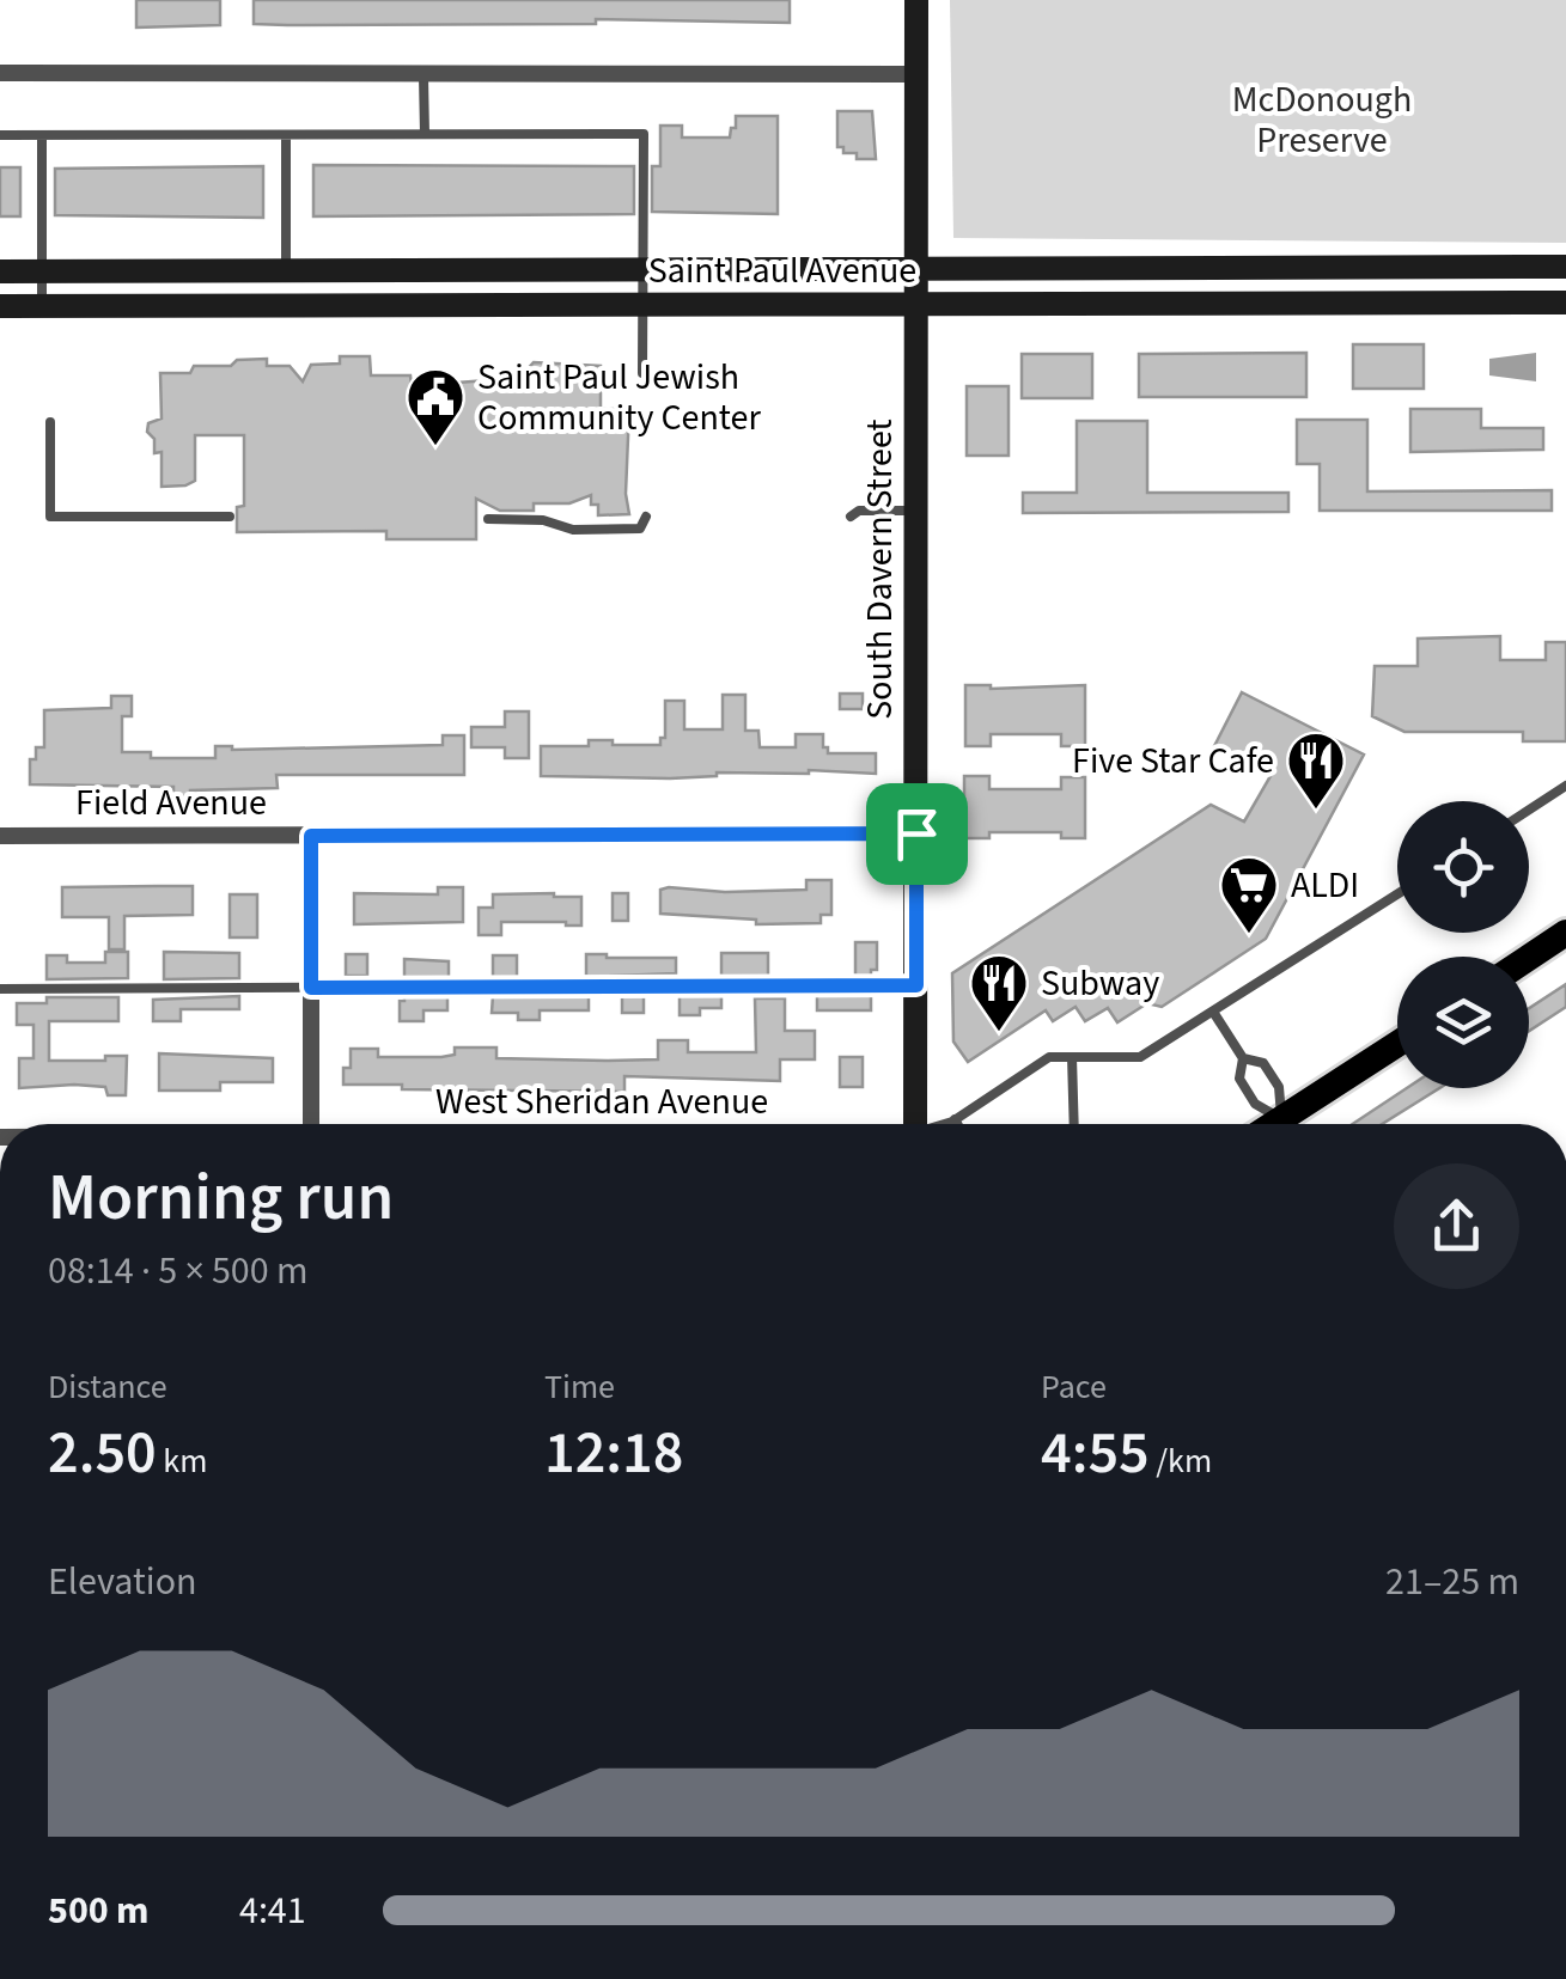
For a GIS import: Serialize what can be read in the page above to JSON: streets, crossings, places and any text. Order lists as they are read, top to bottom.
{
  "streets": {
    "street": ["Saint Paul Avenue", "South Davern Street", "Field Avenue"]
  },
  "crossings": [
    ["Saint Paul Avenue", "South Davern Street"],
    ["South Davern Street", "Field Avenue"]
  ],
  "parks": ["McDonough Preserve"],
  "places": {
    "public building": ["Saint Paul Jewish Community Center"],
    "restaurant": ["Five Star Cafe", "Subway"],
    "supermarket": ["ALDI"]
  },
  "page": {
    "heading": ["Morning run", "08:14 · 5 × 500 m"],
    "stats": [
      ["Distance", "2.50 km"],
      ["Time", "12:18"],
      ["Pace", "4:55 /km"]
    ],
    "chart": ["Elevation", "21–25 m"],
    "list": [
      {
        "name": "500 m",
        "note": "4:41"
      }
    ]
  }
}
